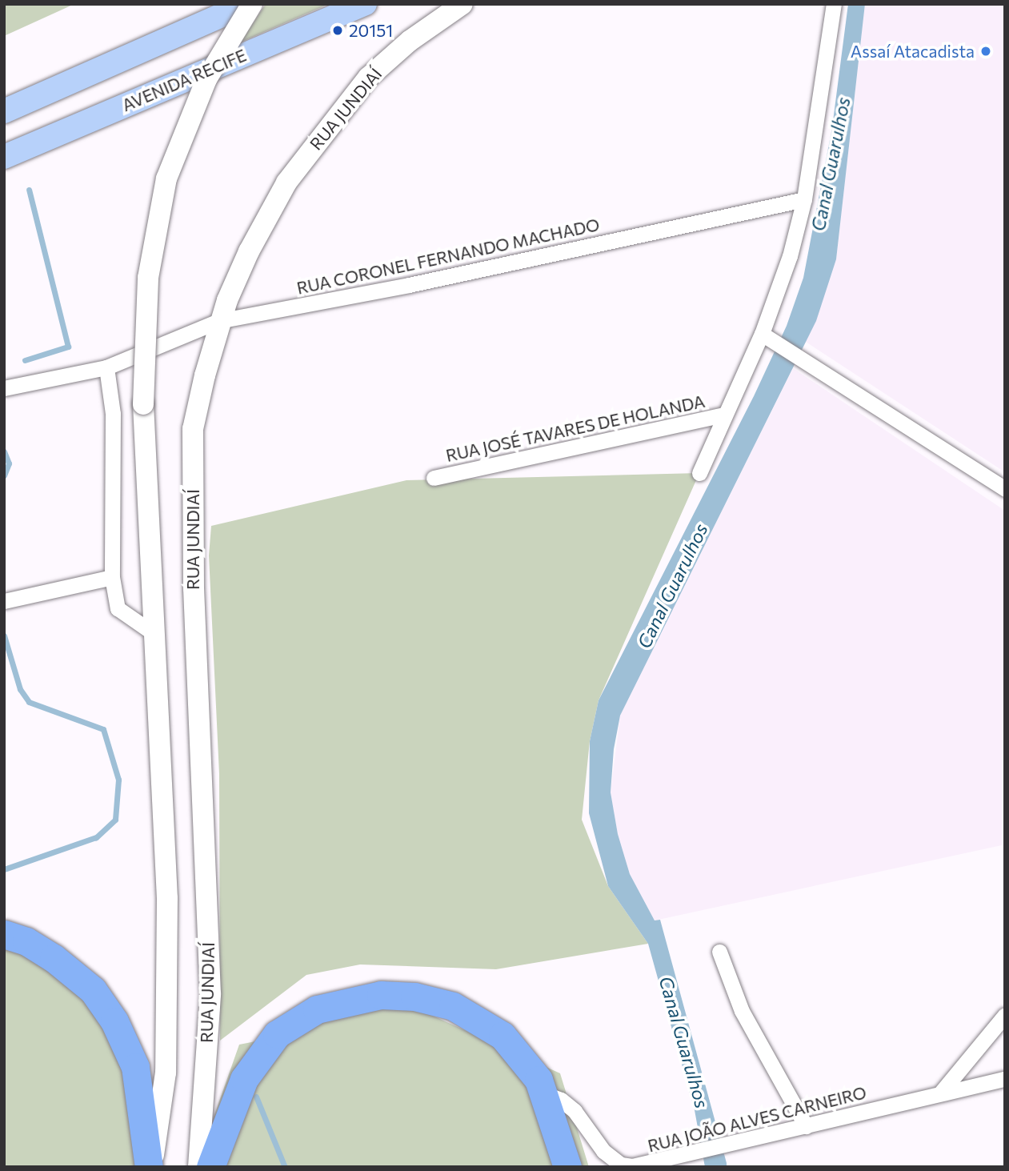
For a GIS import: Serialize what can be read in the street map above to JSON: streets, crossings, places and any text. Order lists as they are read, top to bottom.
{
  "streets": {
    "main road": ["AVENIDA RECIFE", "RUA JUNDIAÍ"],
    "street": ["RUA CORONEL FERNANDO MACHADO", "RUA JOSÉ TAVARES DE HOLANDA", "RUA JOÃO ALVES CARNEIRO"]
  },
  "crossings": [
    ["RUA JUNDIAÍ", "RUA CORONEL FERNANDO MACHADO"]
  ],
  "water": ["Canal Guarulhos"],
  "places": ["20151", "Assaí Atacadista"]
}
